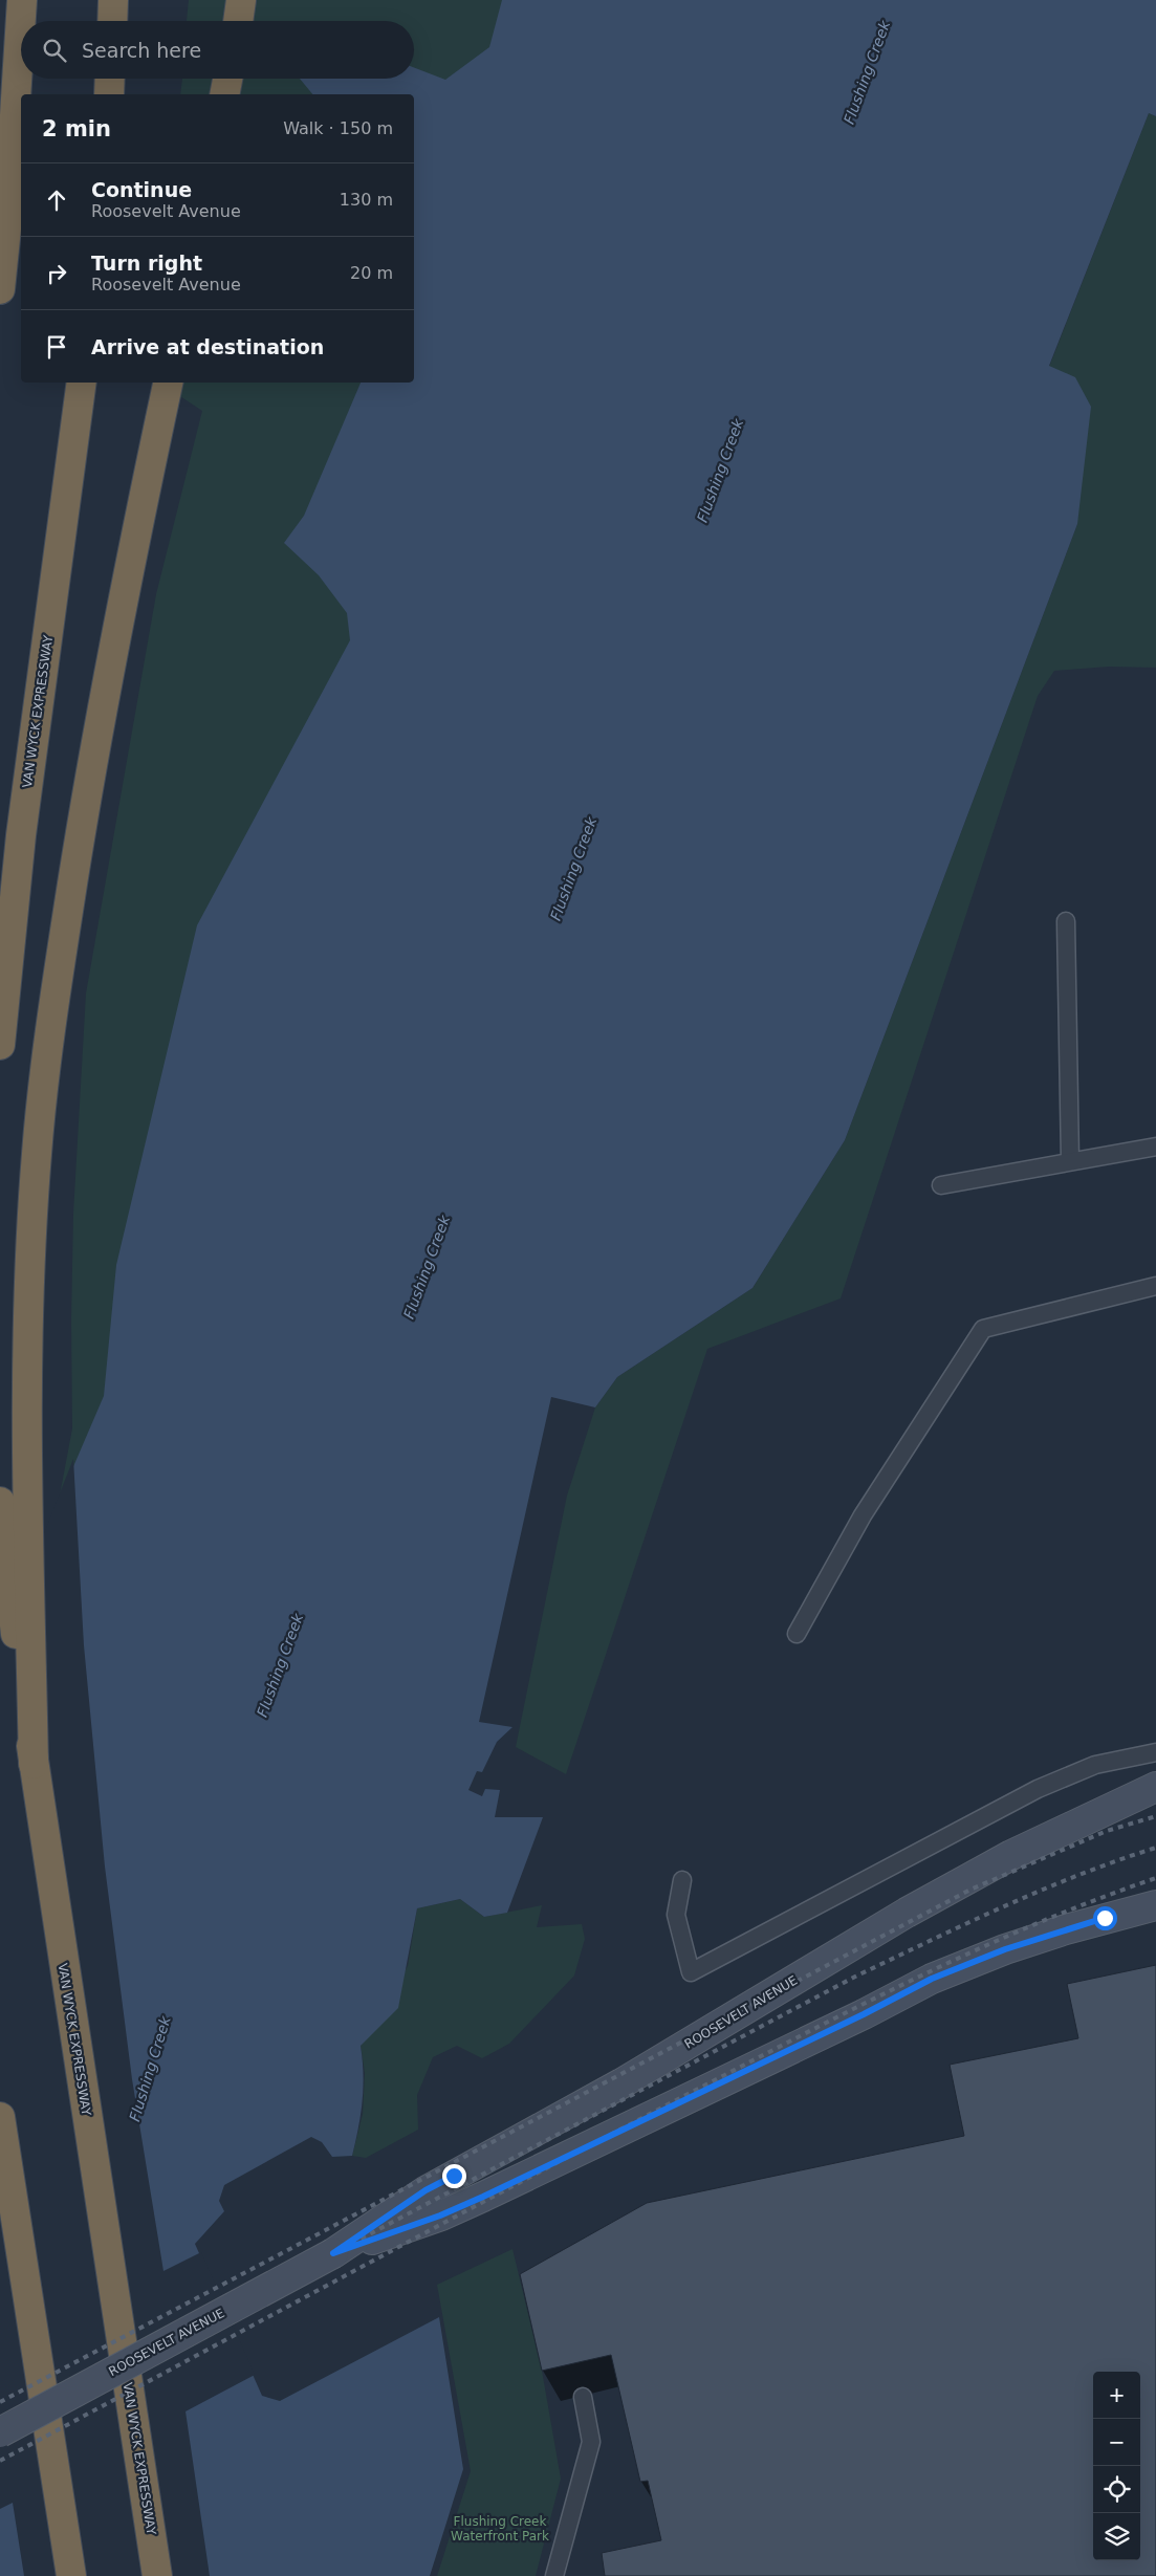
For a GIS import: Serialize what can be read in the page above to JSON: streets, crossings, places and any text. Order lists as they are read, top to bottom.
{
  "streets": {
    "highway": ["VAN WYCK EXPRESSWAY"],
    "main road": ["ROOSEVELT AVENUE"]
  },
  "water": ["Flushing Creek"],
  "parks": ["Flushing Creek Waterfront Park"],
  "page": {
    "search": "Search here",
    "heading": ["2 min", "Walk · 150 m"],
    "list": [
      ["Continue", "Roosevelt Avenue", "130 m"],
      ["Turn right", "Roosevelt Avenue", "20 m"],
      "Arrive at destination"
    ],
    "map_buttons": ["+", "−"]
  }
}
